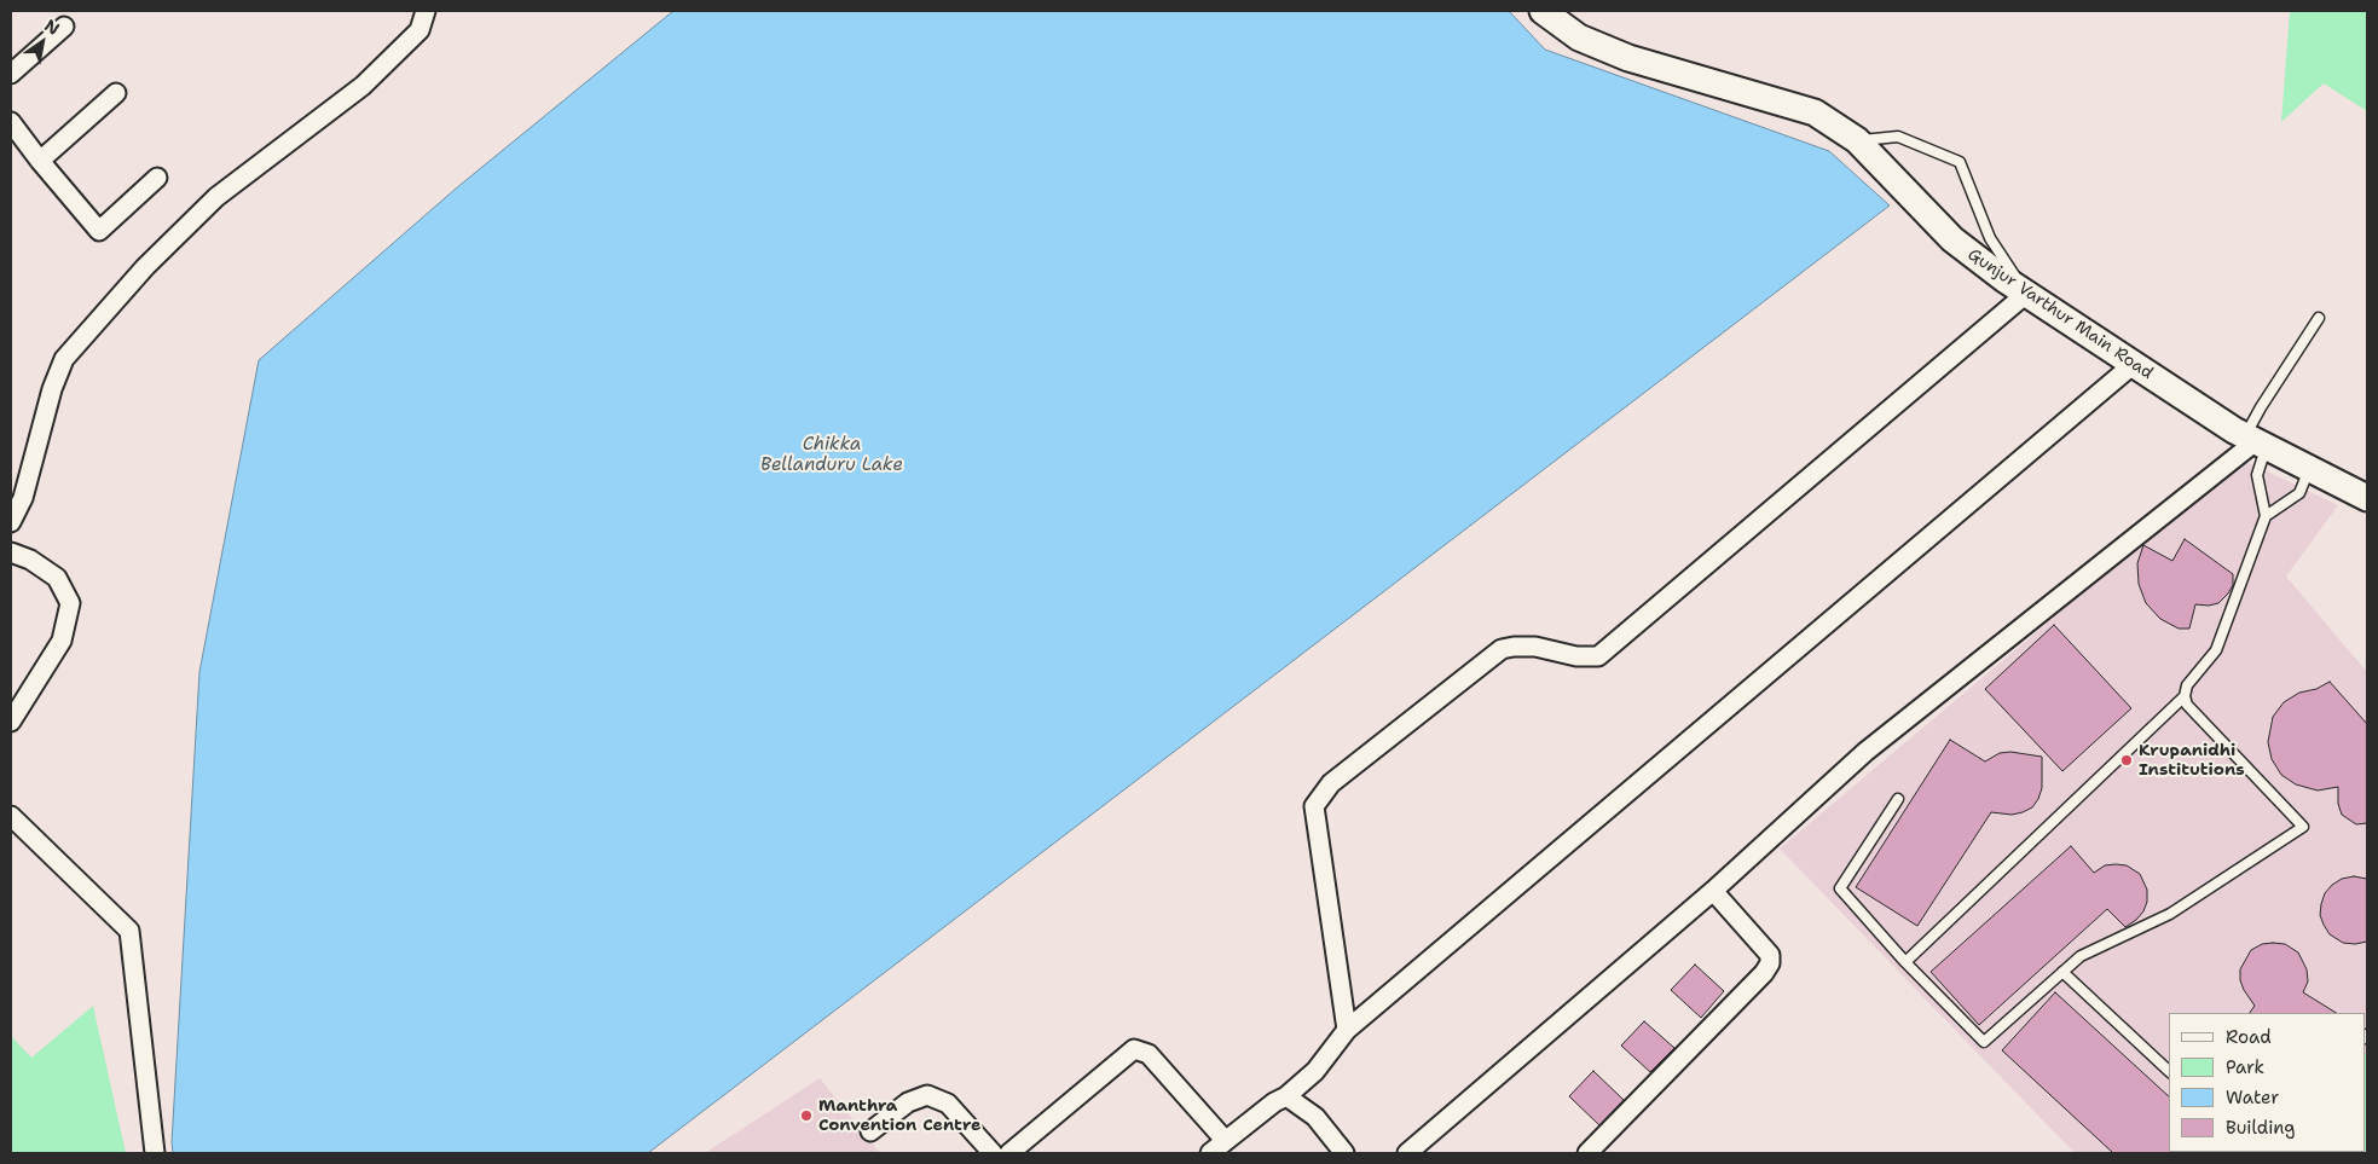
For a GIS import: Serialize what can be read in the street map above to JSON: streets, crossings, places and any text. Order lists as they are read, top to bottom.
{
  "streets": {
    "main road": ["Gunjur Varthur Main Road"]
  },
  "water": ["Chikka Bellanduru Lake"],
  "places": ["Krupanidhi Institutions", "Manthra Convention Centre"],
  "legend": [
    "Road",
    "Park",
    "Water",
    "Building"
  ],
  "north": "top right"
}
